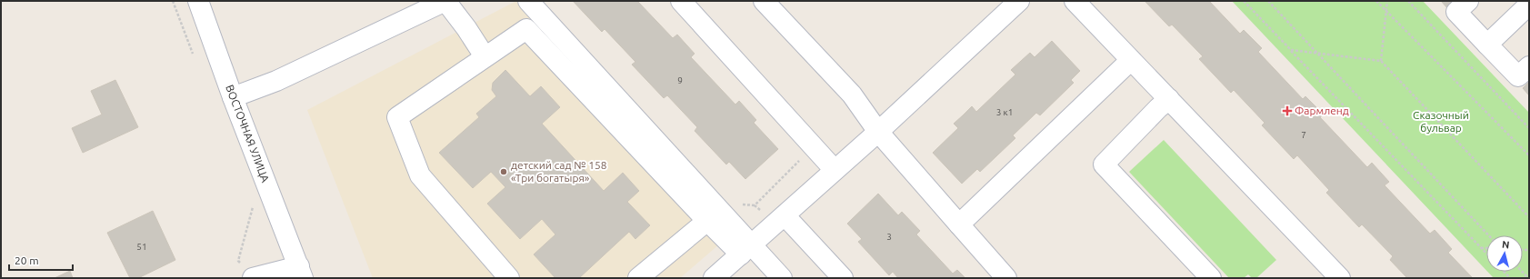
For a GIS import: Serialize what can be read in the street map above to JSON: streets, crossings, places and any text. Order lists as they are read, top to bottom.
{
  "streets": {
    "street": ["ВОСТОЧНАЯ УЛИЦА"]
  },
  "parks": ["Сказочный бульвар"],
  "places": {
    "health": ["Фармленд"],
    "other": ["детский сад № 158 «Три богатыря»"]
  },
  "house_numbers": [
    "9",
    "3 к1",
    "7",
    "3",
    "51"
  ],
  "scale_bar": "20 m",
  "north": "top"
}
